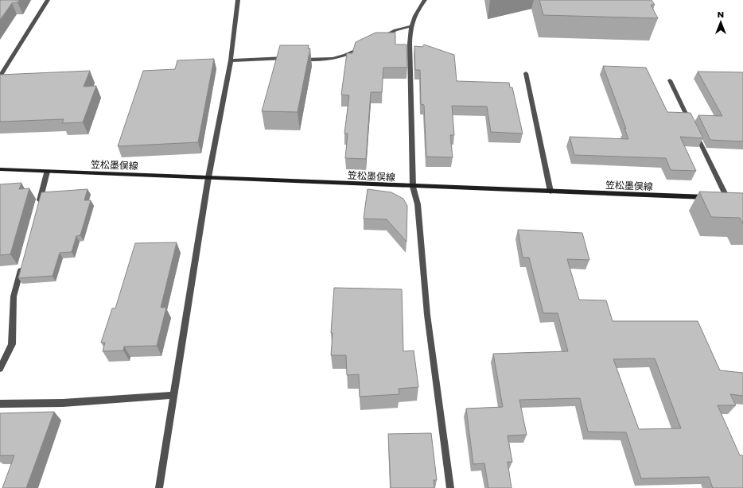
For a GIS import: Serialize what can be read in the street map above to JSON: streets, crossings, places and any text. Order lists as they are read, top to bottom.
{
  "streets": {
    "main road": ["笠松墨俣線"]
  },
  "north": "top"
}
